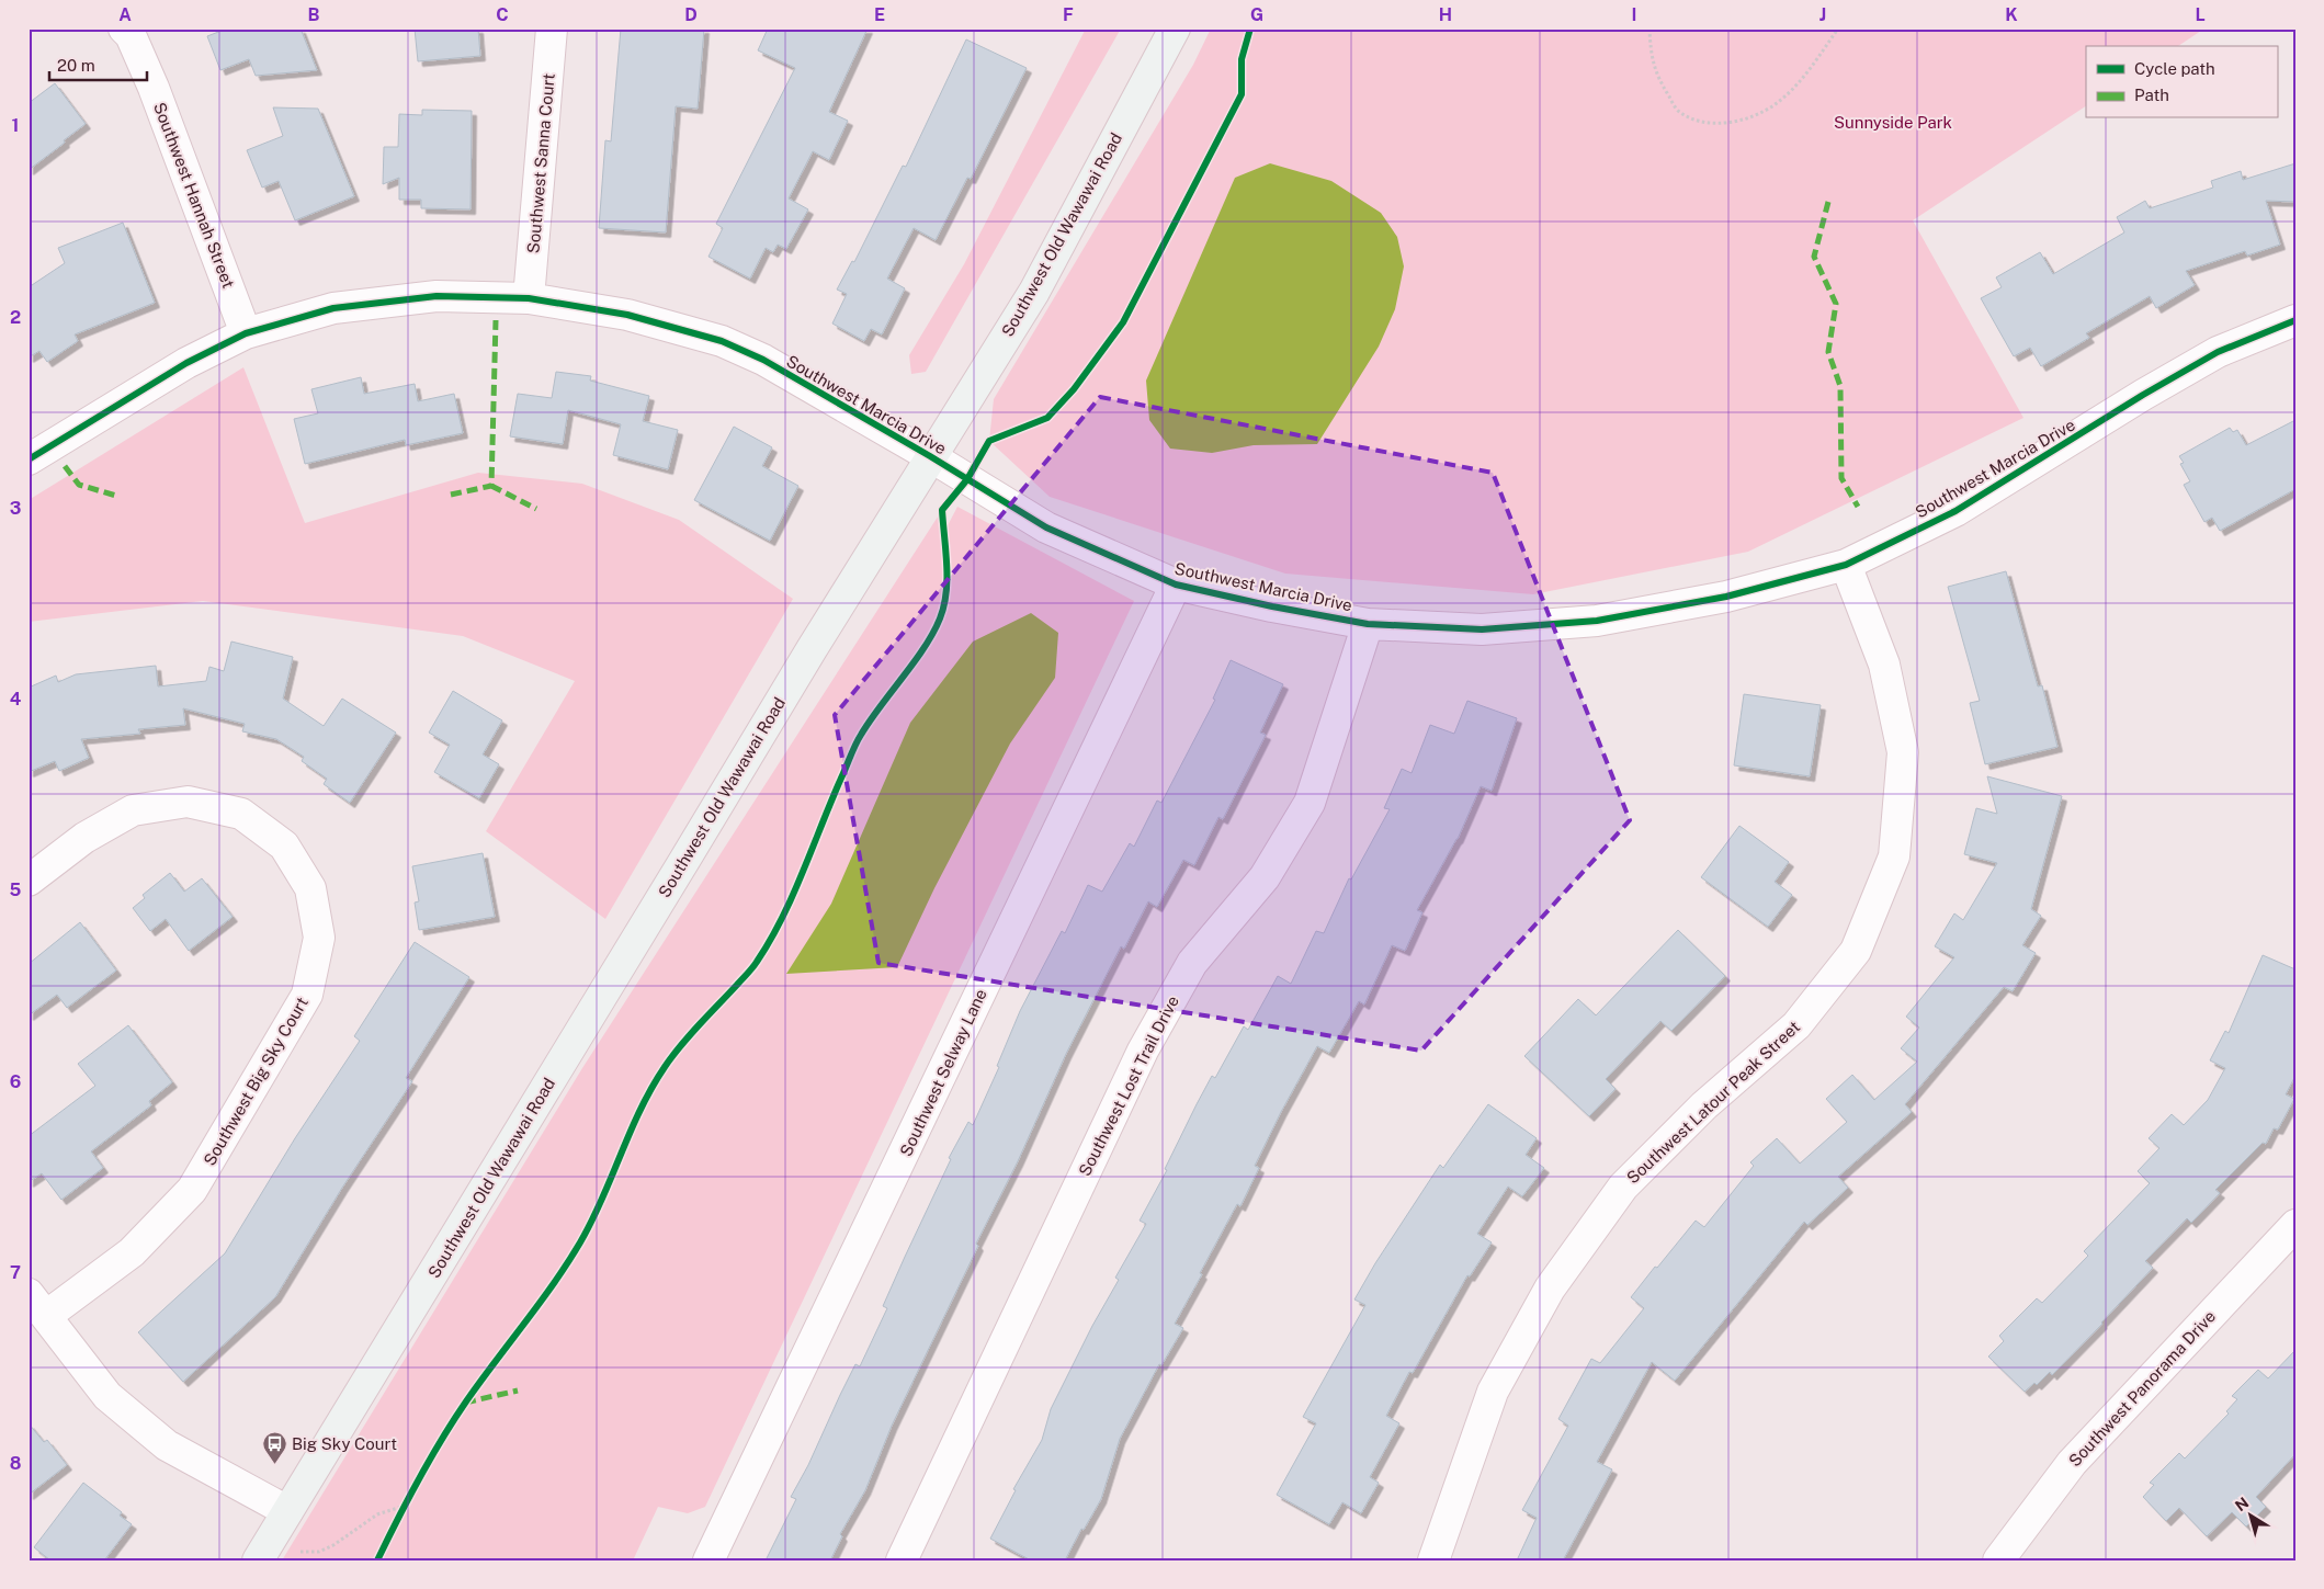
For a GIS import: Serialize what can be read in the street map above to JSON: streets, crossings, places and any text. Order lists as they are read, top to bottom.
{
  "streets": {
    "main road": ["Southwest Old Wawawai Road"],
    "street": [
      "Southwest Sanna Court",
      "Southwest Hannah Street",
      "Southwest Marcia Drive",
      "Southwest Selway Lane",
      "Southwest Big Sky Court",
      "Southwest Lost Trail Drive",
      "Southwest Latour Peak Street",
      "Southwest Panorama Drive"
    ]
  },
  "crossings": [
    ["Southwest Sanna Court", "Southwest Marcia Drive"],
    ["Southwest Hannah Street", "Southwest Marcia Drive"],
    ["Southwest Old Wawawai Road", "Southwest Marcia Drive"],
    ["Southwest Old Wawawai Road", "Southwest Big Sky Court"],
    ["Southwest Marcia Drive", "Southwest Selway Lane"],
    ["Southwest Marcia Drive", "Southwest Lost Trail Drive"],
    ["Southwest Marcia Drive", "Southwest Latour Peak Street"]
  ],
  "parks": ["Sunnyside Park"],
  "places": {
    "bus stop": ["Big Sky Court"]
  },
  "legend": ["Cycle path", "Path"],
  "scale_bar": "20 m",
  "north": "top left",
  "grid": {
    "columns": [
      "A",
      "B",
      "C",
      "D",
      "E",
      "F",
      "G",
      "H",
      "I",
      "J",
      "K",
      "L"
    ],
    "rows": [
      "1",
      "2",
      "3",
      "4",
      "5",
      "6",
      "7",
      "8"
    ]
  }
}
